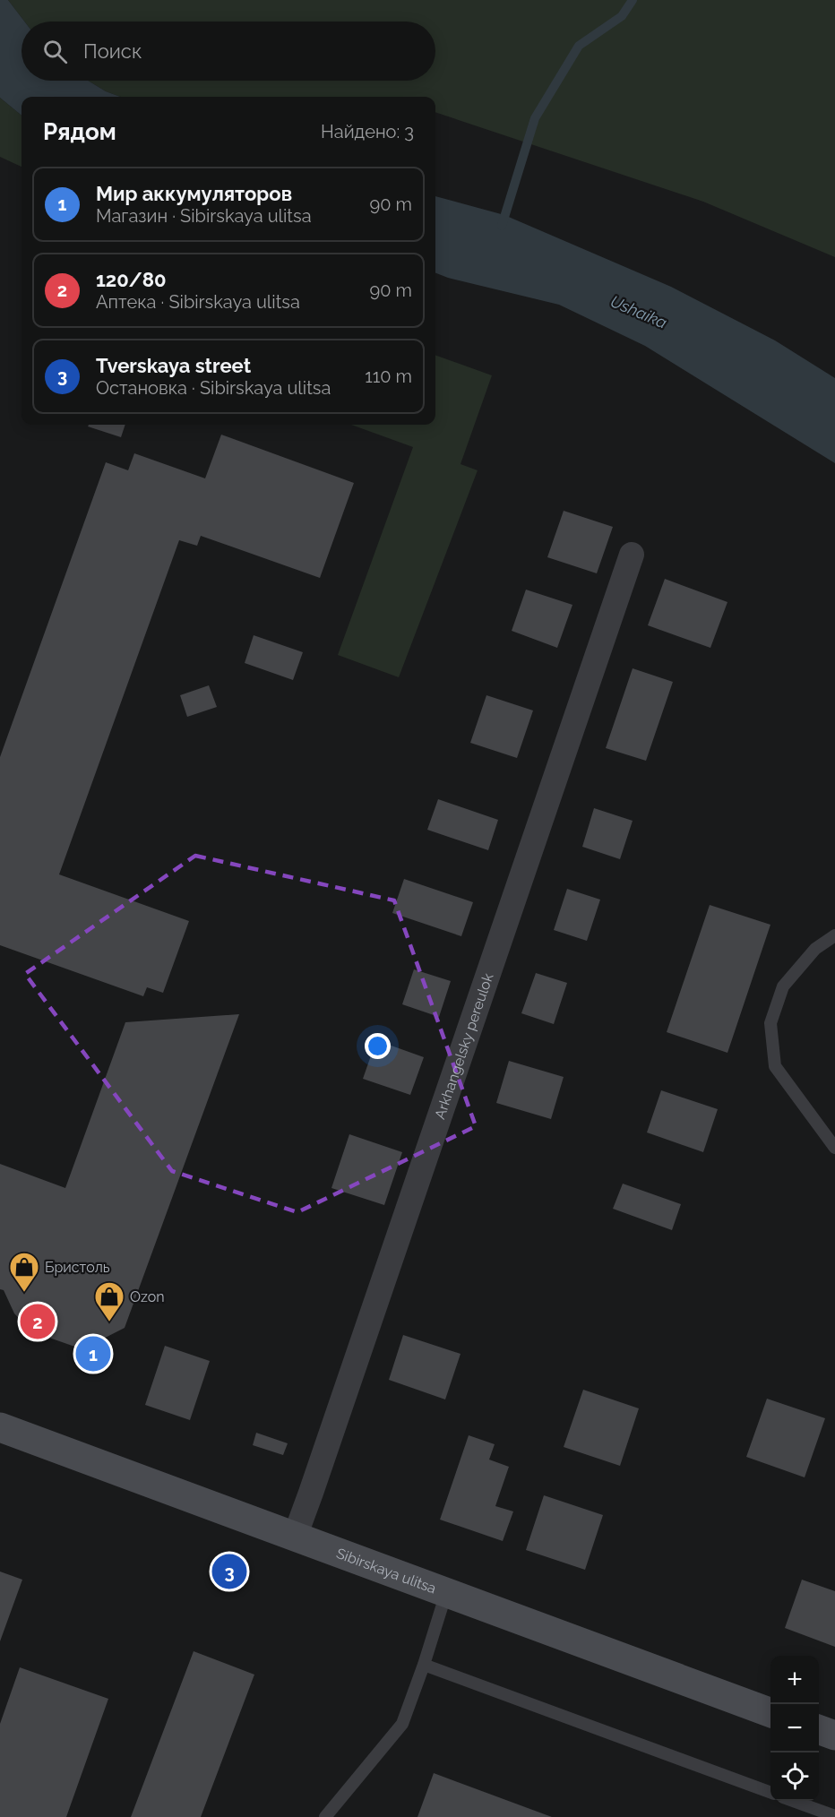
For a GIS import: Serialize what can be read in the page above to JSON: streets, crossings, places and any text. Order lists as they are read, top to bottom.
{
  "streets": {
    "main road": ["Sibirskaya ulitsa"],
    "street": ["Arkhangelsky pereulok"]
  },
  "crossings": [
    ["Arkhangelsky pereulok", "Sibirskaya ulitsa"]
  ],
  "water": ["Ushaika"],
  "places": {
    "shop": ["Бристоль", "Ozon"]
  },
  "page": {
    "search": "Поиск",
    "heading": ["Рядом", "Найдено: 3"],
    "list": [
      {
        "mark": "1",
        "name": "Мир аккумуляторов",
        "note": "Магазин · Sibirskaya ulitsa",
        "value": "90 m"
      },
      {
        "mark": "2",
        "name": "120/80",
        "note": "Аптека · Sibirskaya ulitsa",
        "value": "90 m"
      },
      {
        "mark": "3",
        "name": "Tverskaya street",
        "note": "Остановка · Sibirskaya ulitsa",
        "value": "110 m"
      }
    ],
    "pins": ["2", "1", "3"],
    "map_buttons": ["+", "−"]
  }
}
